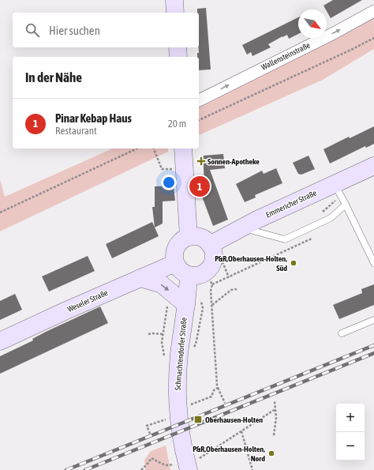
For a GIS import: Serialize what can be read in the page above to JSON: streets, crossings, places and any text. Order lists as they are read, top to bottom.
{
  "streets": {
    "main road": ["Emmericher Straße", "Weseler Straße", "Schmachtendorfer Straße"],
    "street": ["Wallensteinstraße"]
  },
  "crossings": [
    ["Emmericher Straße", "Weseler Straße"],
    ["Emmericher Straße", "Schmachtendorfer Straße"],
    ["Weseler Straße", "Schmachtendorfer Straße"]
  ],
  "one_way": ["Wallensteinstraße"],
  "places": {
    "health": ["Sonnen-Apotheke"],
    "other": ["P&R,Oberhausen-Holten, Süd", "P&R,Oberhausen-Holten, Nord"],
    "transit": ["Oberhausen-Holten"]
  },
  "north": "bottom right",
  "page": {
    "search": "Hier suchen",
    "heading": "In der Nähe",
    "list": [
      {
        "mark": "1",
        "name": "Pinar Kebap Haus",
        "note": "Restaurant",
        "value": "20 m"
      }
    ],
    "pins": "1",
    "map_buttons": ["+", "−"]
  }
}
